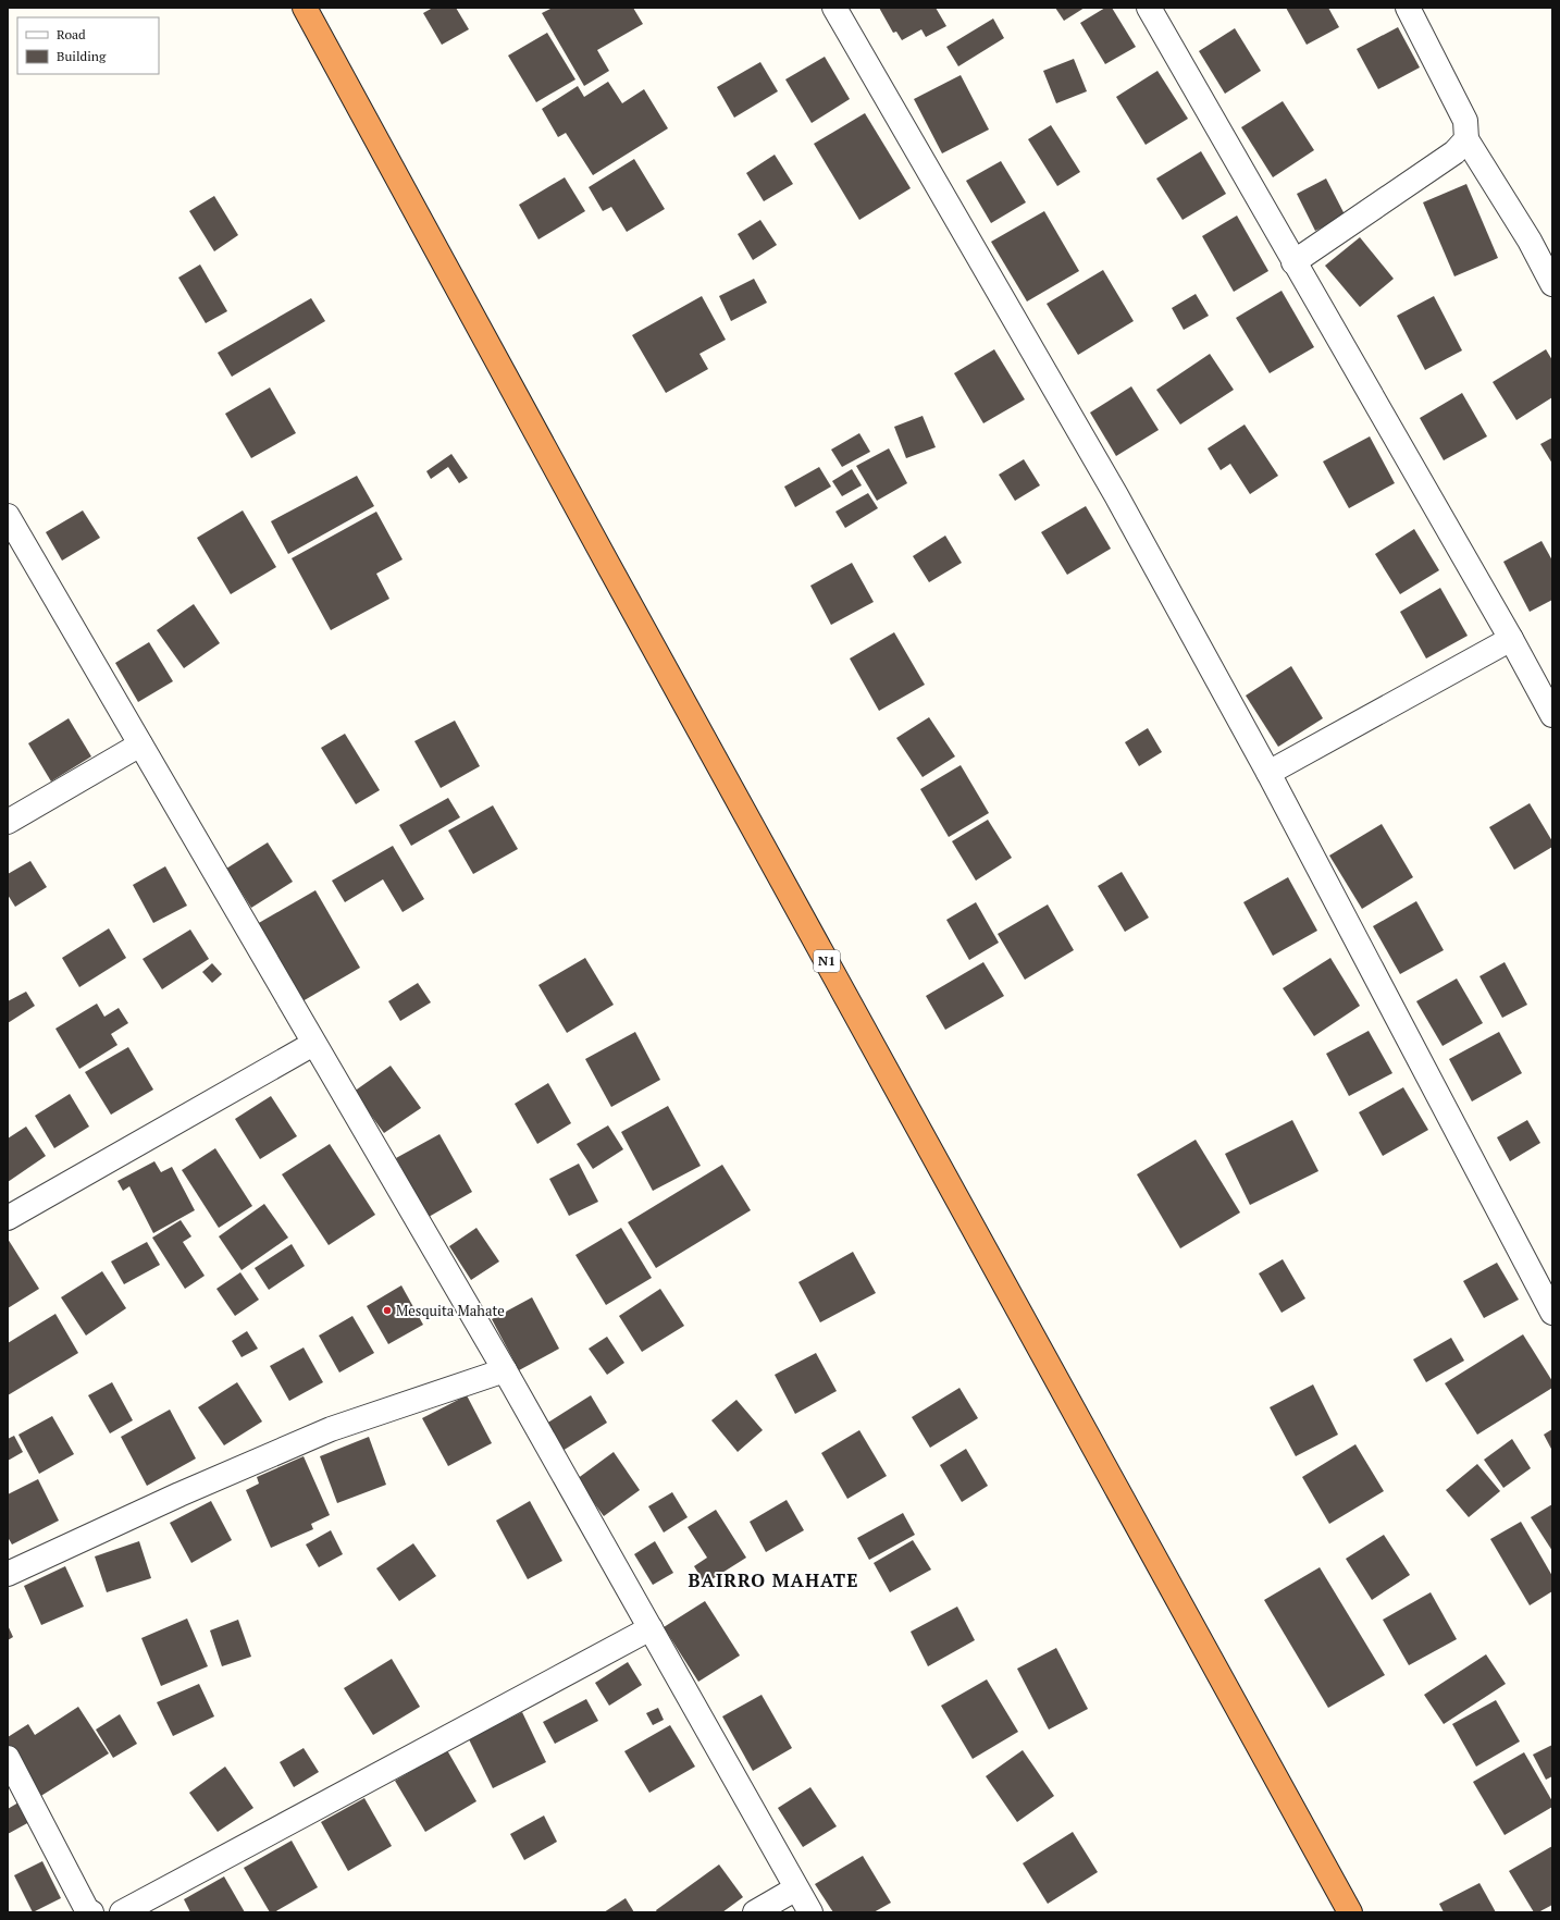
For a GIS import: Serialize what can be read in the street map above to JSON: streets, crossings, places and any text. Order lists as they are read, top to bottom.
{
  "streets": {
    "highway": ["N1"]
  },
  "districts": ["BAIRRO MAHATE"],
  "places": ["Mesquita Mahate"],
  "legend": ["Road", "Building"]
}
